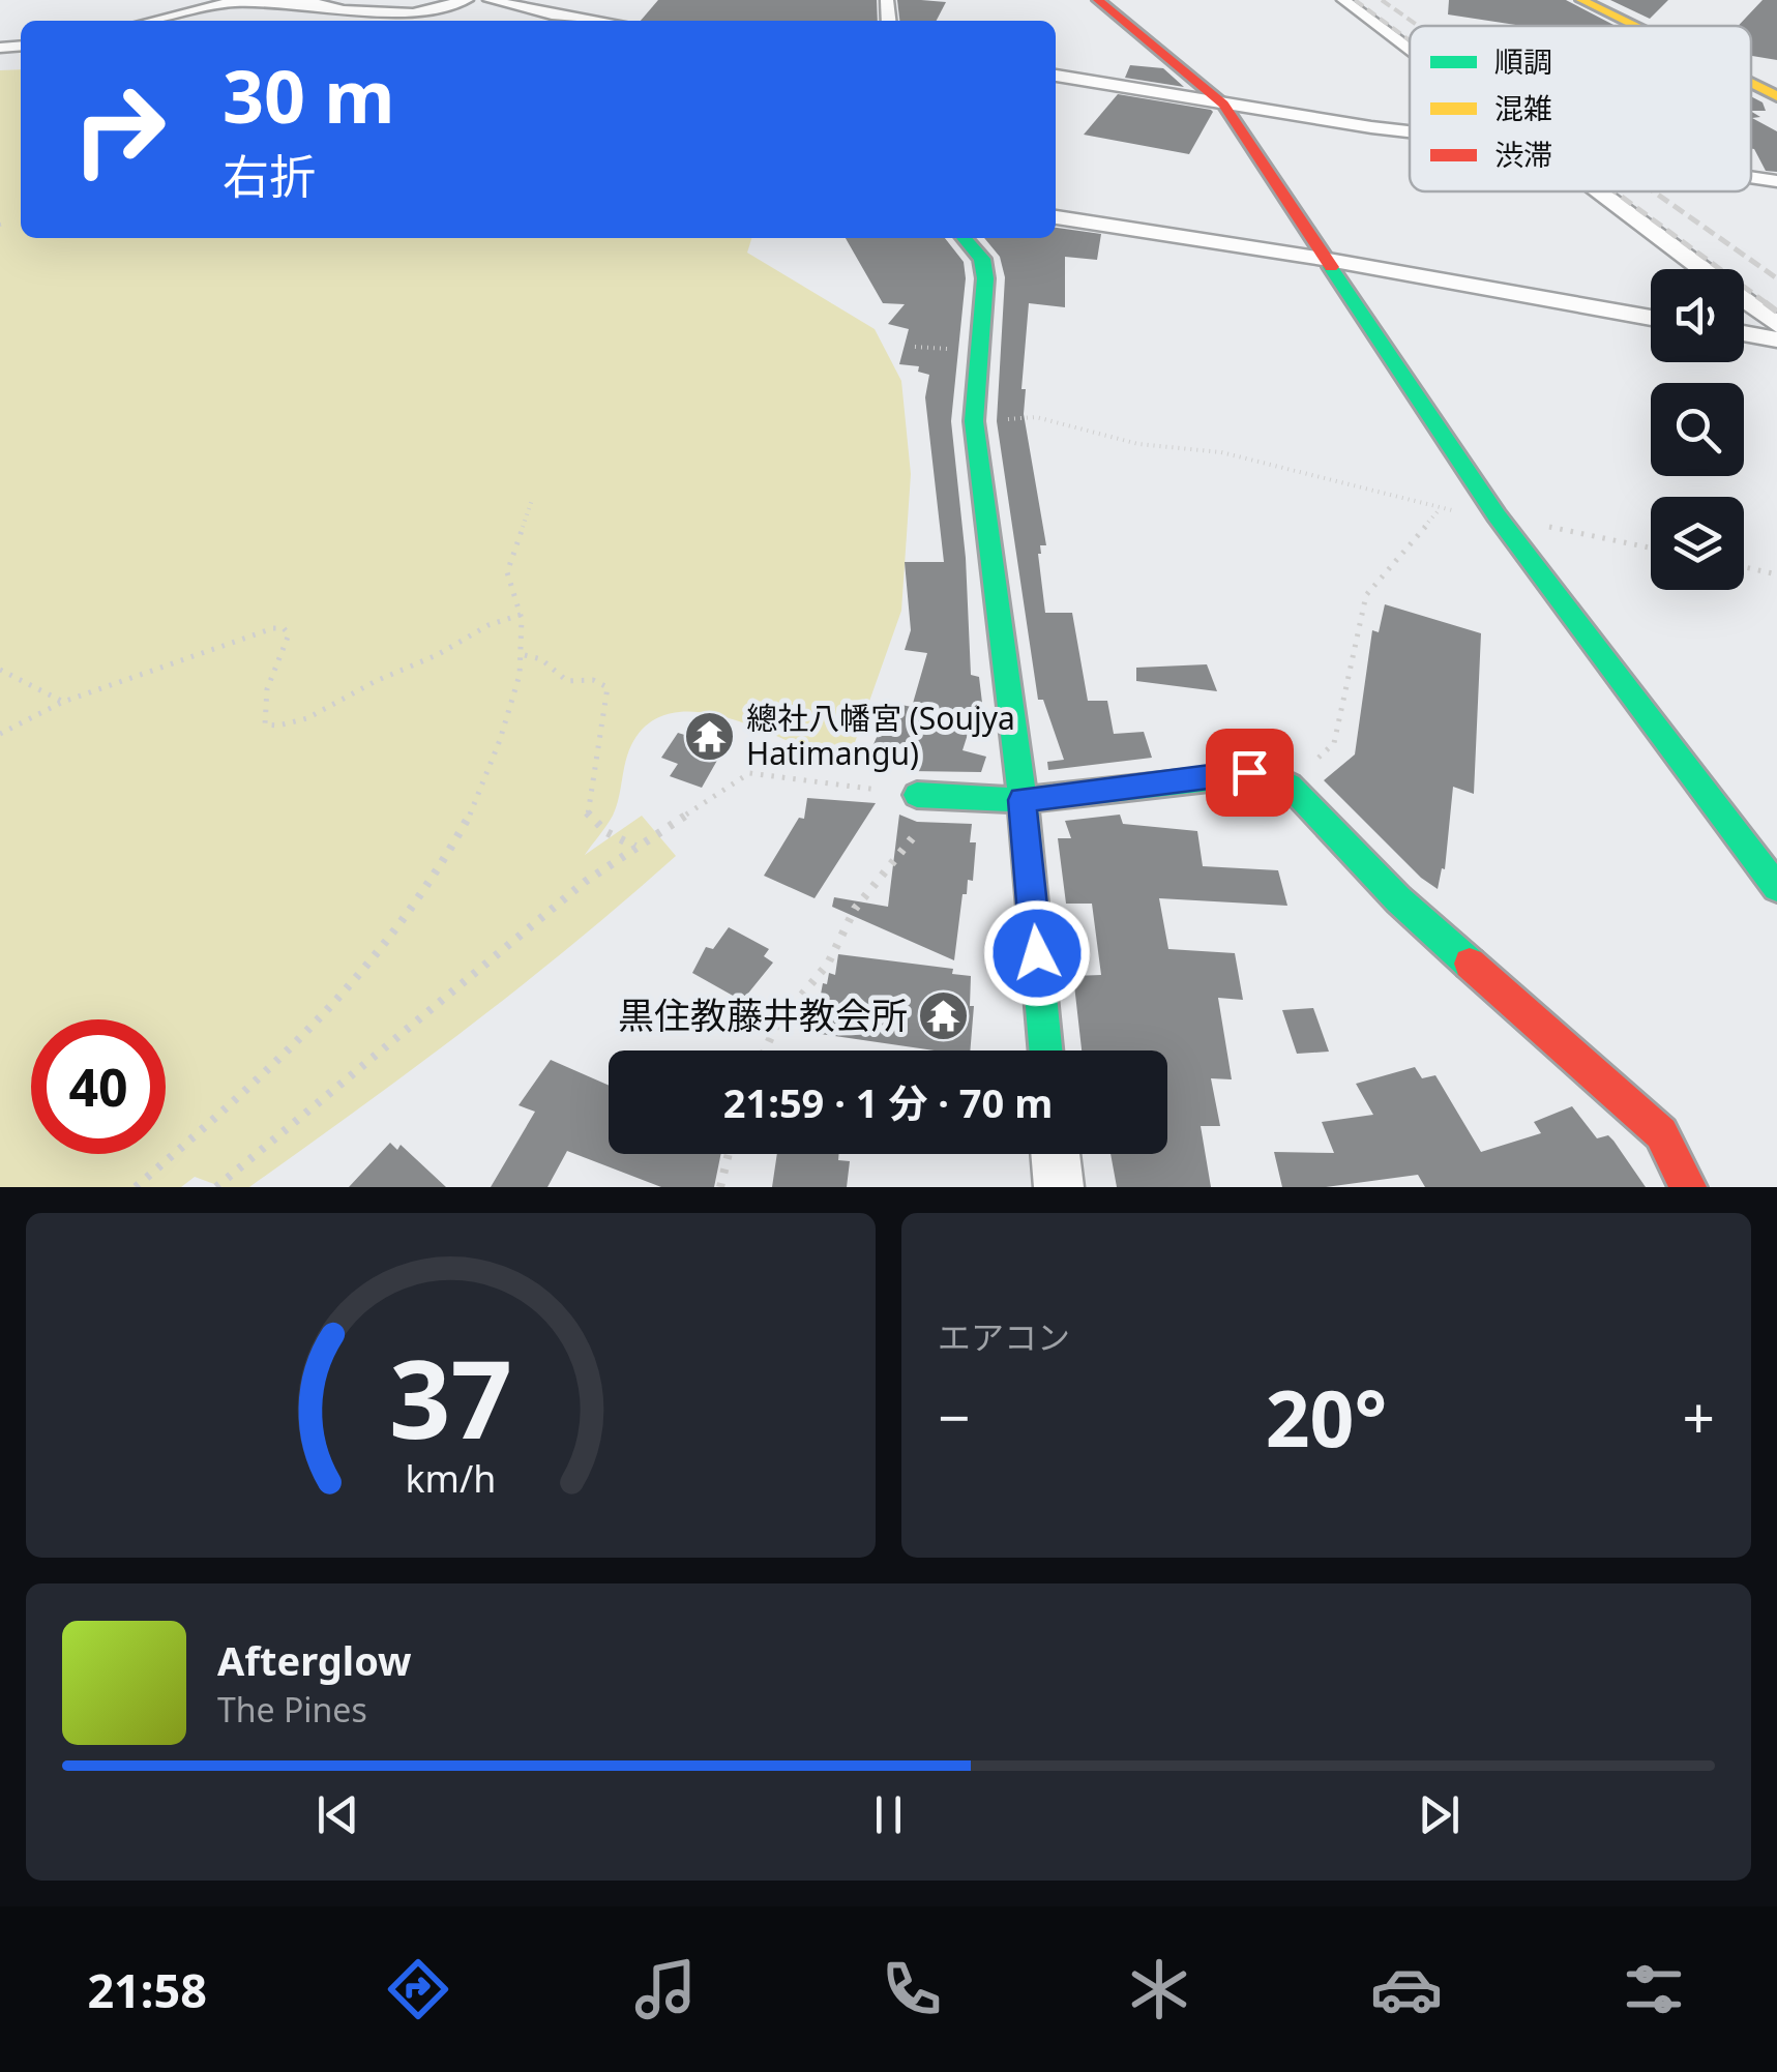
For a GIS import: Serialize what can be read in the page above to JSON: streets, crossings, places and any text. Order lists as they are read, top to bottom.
{
  "places": {
    "temple": ["總社八幡宮 (Soujya Hatimangu)", "黒住教藤井教会所"]
  },
  "legend": ["順調", "混雑", "渋滞"],
  "page": {
    "turn": ["30 m", "右折"],
    "limit": "40",
    "trip": "21:59 · 1 分 · 70 m",
    "tile": "エアコン",
    "heat": ["−", "20°", "+"],
    "song": ["Afterglow", "The Pines"],
    "tabs": "21:58",
    "gauge": ["37", "km/h"]
  }
}
